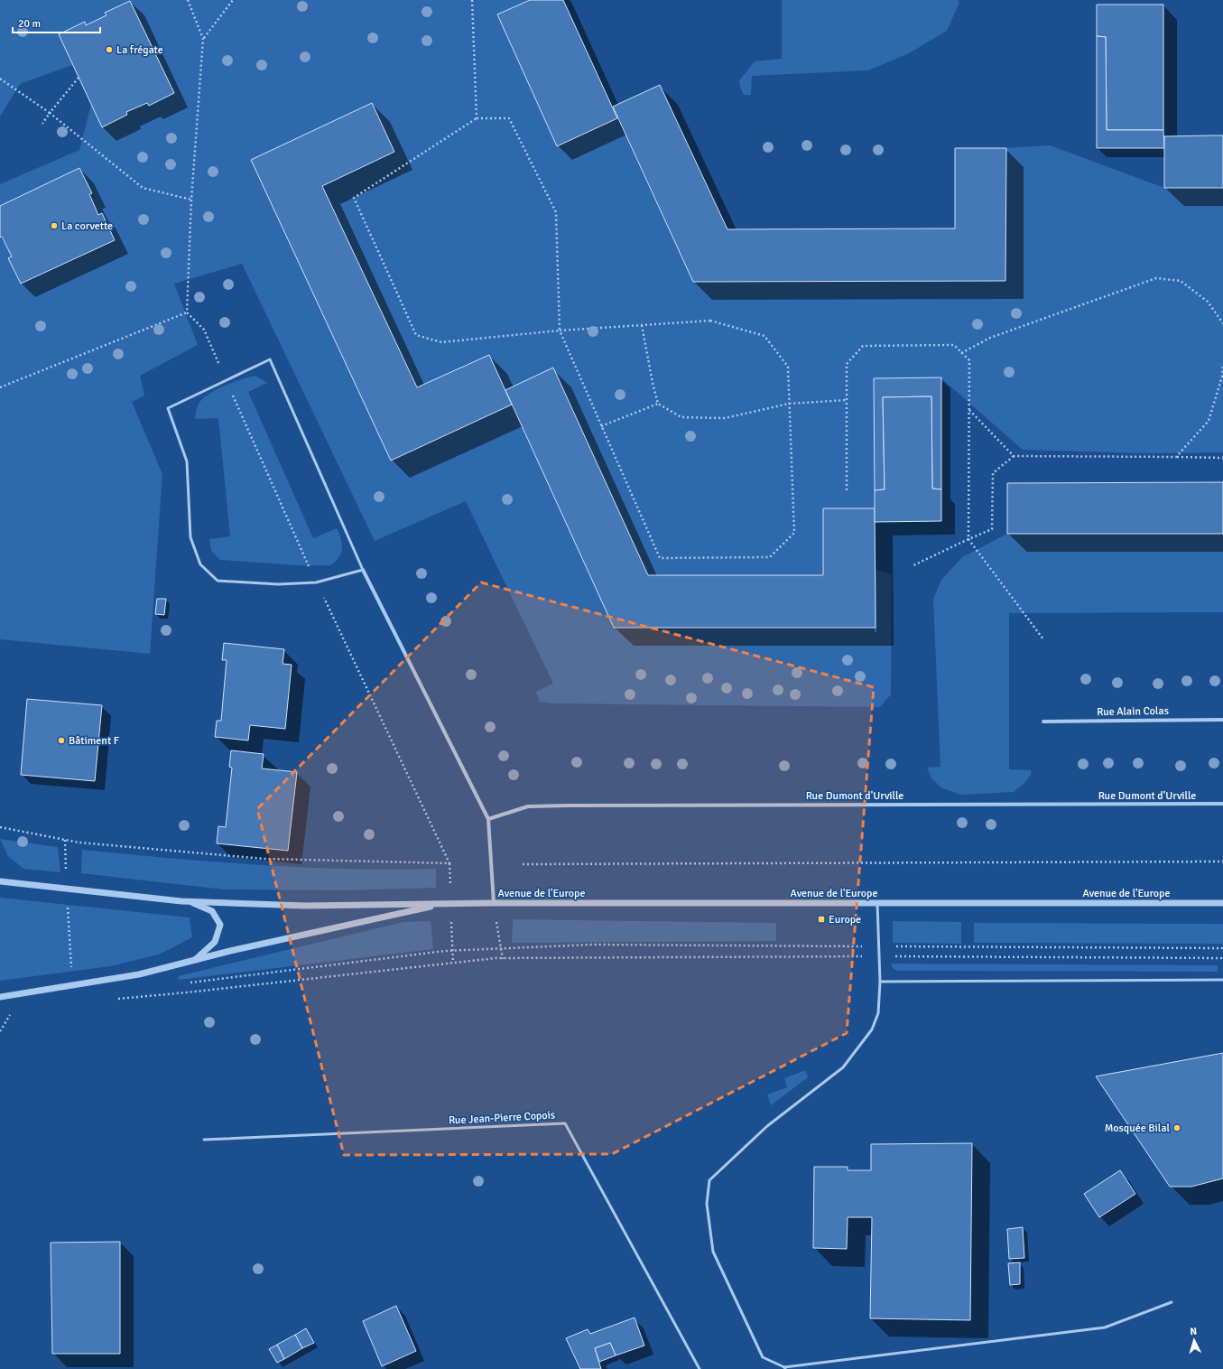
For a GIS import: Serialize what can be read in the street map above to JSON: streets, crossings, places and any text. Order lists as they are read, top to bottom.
{
  "streets": {
    "street": ["Rue Alain Colas", "Rue Dumont d'Urville", "Avenue de l'Europe"],
    "lane": ["Rue Jean-Pierre Copois"]
  },
  "places": {
    "other": [
      "La frégate",
      "La corvette",
      "Bâtiment F",
      "Mosquée Bilal"
    ],
    "transit": ["Europe"]
  },
  "scale_bar": "20 m",
  "north": "top"
}
